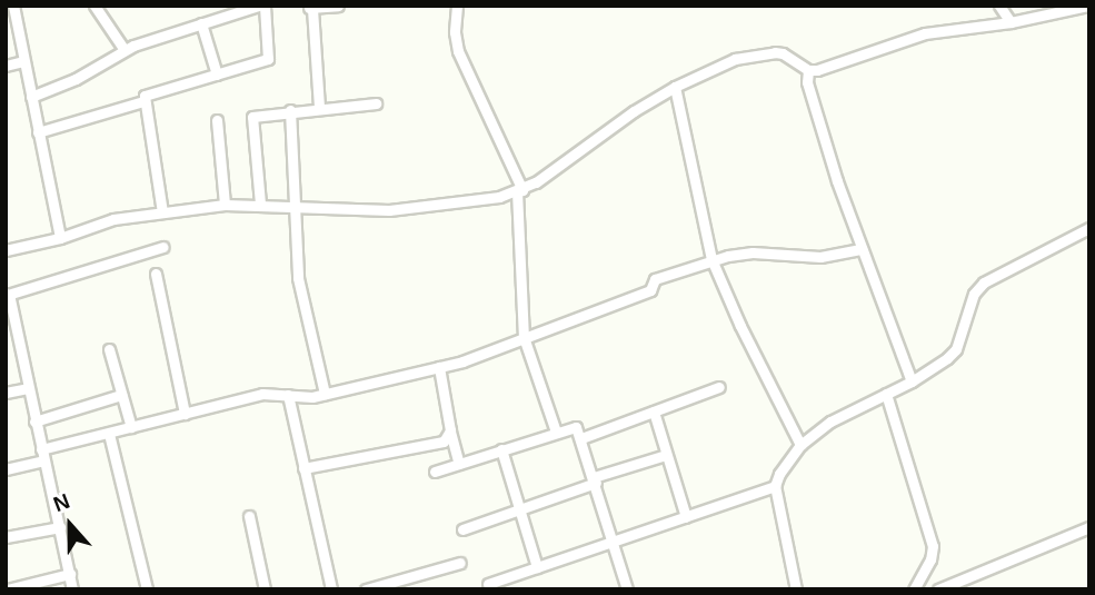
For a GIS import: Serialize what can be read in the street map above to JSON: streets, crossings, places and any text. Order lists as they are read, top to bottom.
{
  "north": "top"
}
